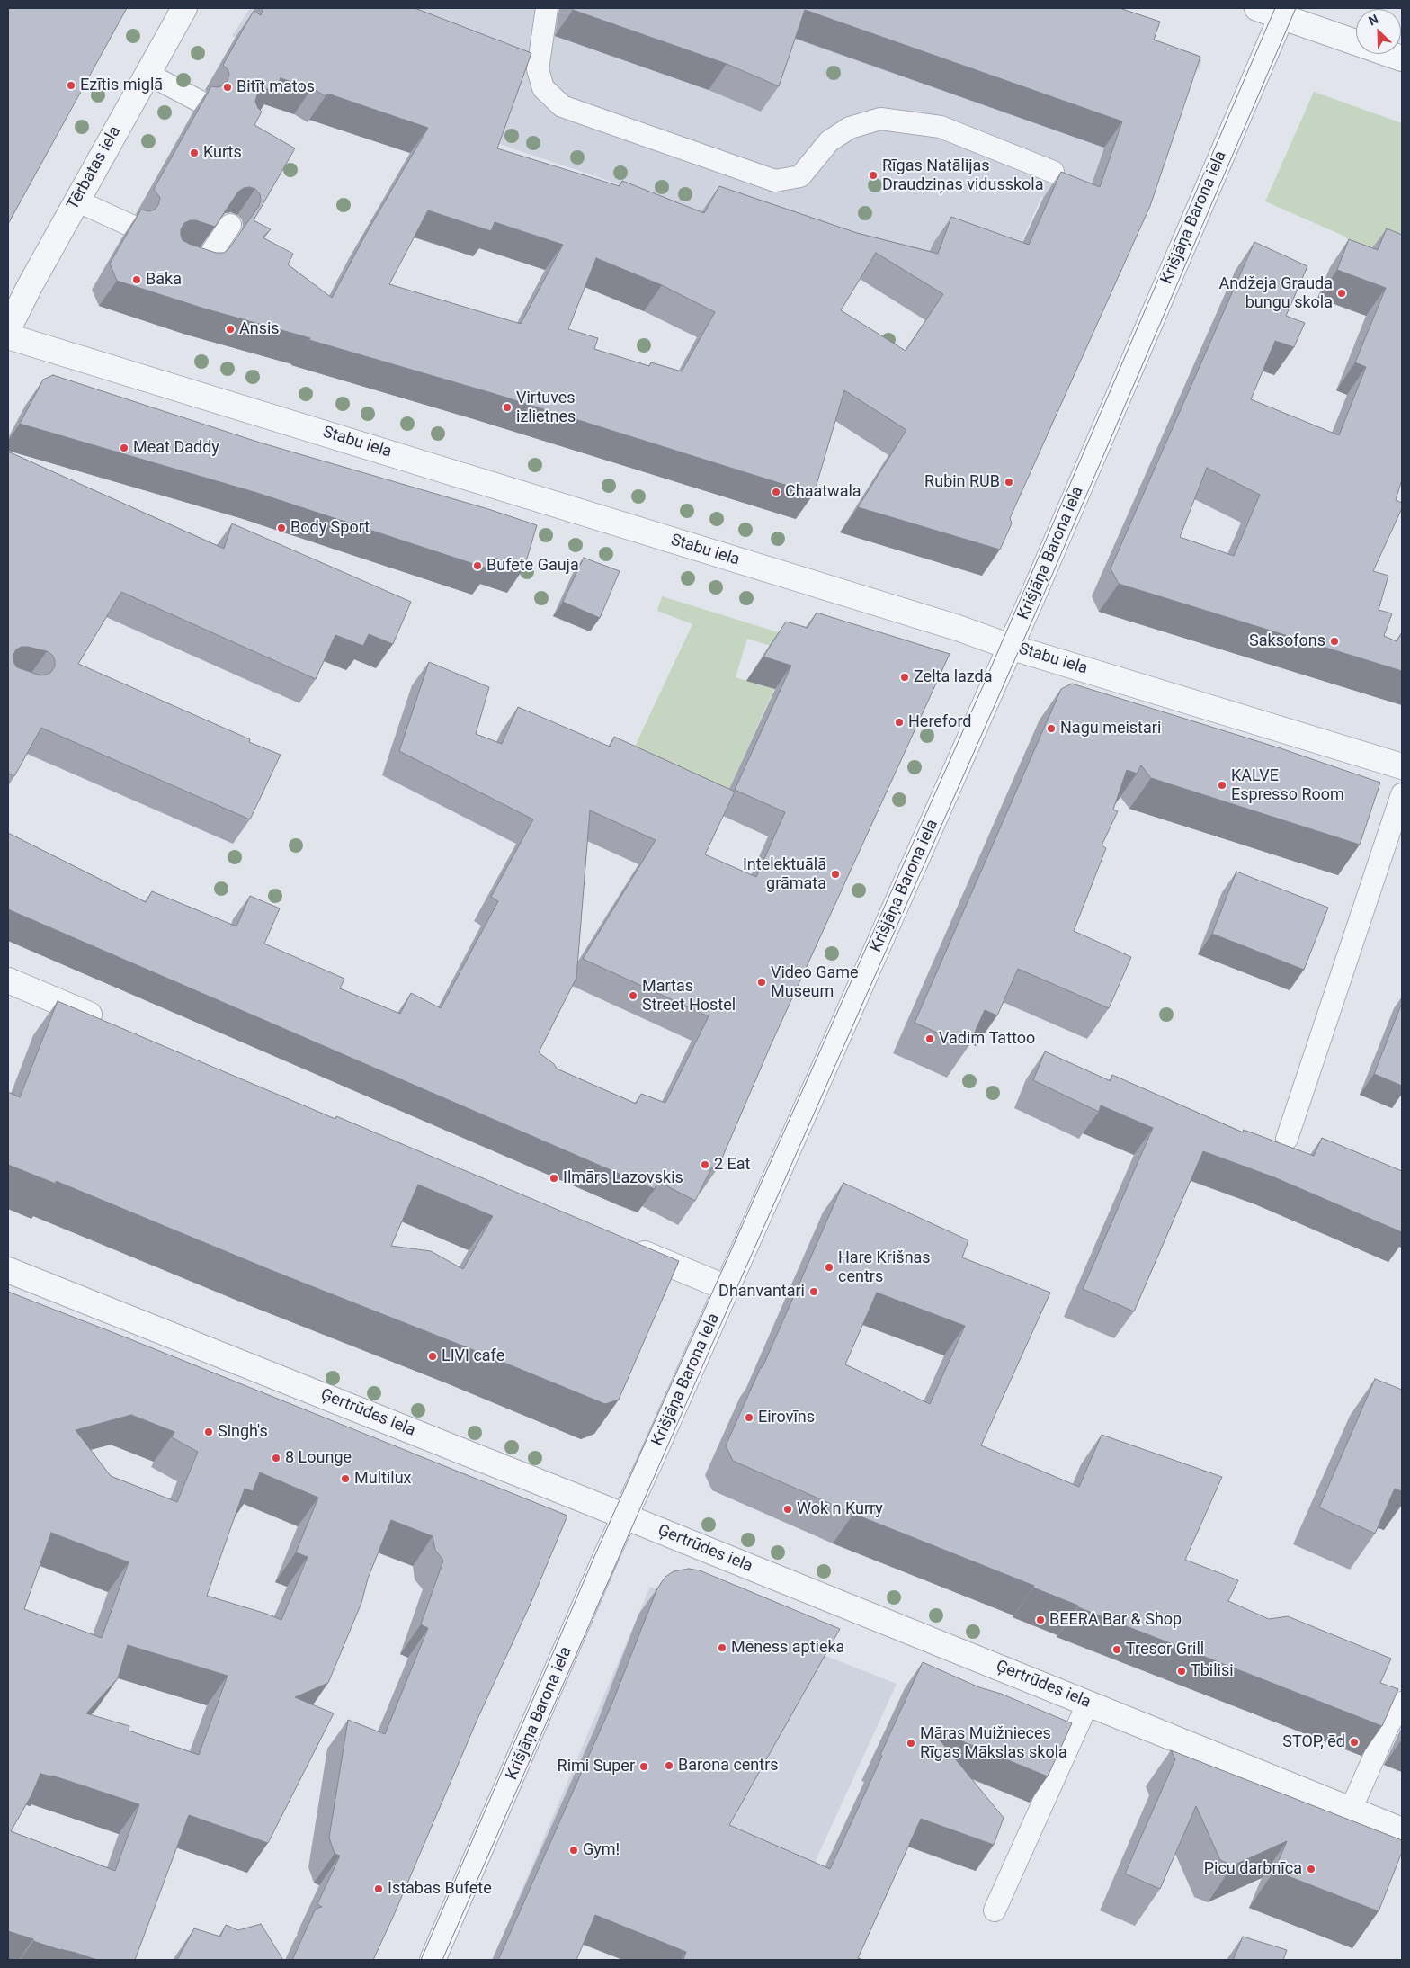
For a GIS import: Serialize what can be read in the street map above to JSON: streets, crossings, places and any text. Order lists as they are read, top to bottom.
{
  "streets": {
    "street": [
      "Tērbatas iela",
      "Krišjāņa Barona iela",
      "Stabu iela",
      "Ģertrūdes iela"
    ]
  },
  "crossings": [
    ["Krišjāņa Barona iela", "Stabu iela"],
    ["Krišjāņa Barona iela", "Ģertrūdes iela"]
  ],
  "places": [
    "Ezītis miglā",
    "Bitīt matos",
    "Kurts",
    "Rīgas Natālijas Draudziņas vidusskola",
    "Bāka",
    "Andžeja Grauda bungu skola",
    "Ansis",
    "Virtuves izlietnes",
    "Meat Daddy",
    "Rubin RUB",
    "Chaatwala",
    "Body Sport",
    "Bufete Gauja",
    "Saksofons",
    "Zelta lazda",
    "Hereford",
    "Nagu meistari",
    "KALVE Espresso Room",
    "Intelektuālā grāmata",
    "Video Game Museum",
    "Martas Street Hostel",
    "Vadim Tattoo",
    "2 Eat",
    "Ilmārs Lazovskis",
    "Hare Krišnas centrs",
    "Dhanvantari",
    "LIVI cafe",
    "Eirovīns",
    "Singh's",
    "8 Lounge",
    "Multilux",
    "Wok n Kurry",
    "BEERA Bar & Shop",
    "Mēness aptieka",
    "Tresor Grill",
    "Tbilisi",
    "STOP, ēd",
    "Māras Muižnieces Rīgas Mākslas skola",
    "Barona centrs",
    "Rimi Super",
    "Gym!",
    "Picu darbnīca",
    "Istabas Bufete"
  ],
  "north": "top left"
}
